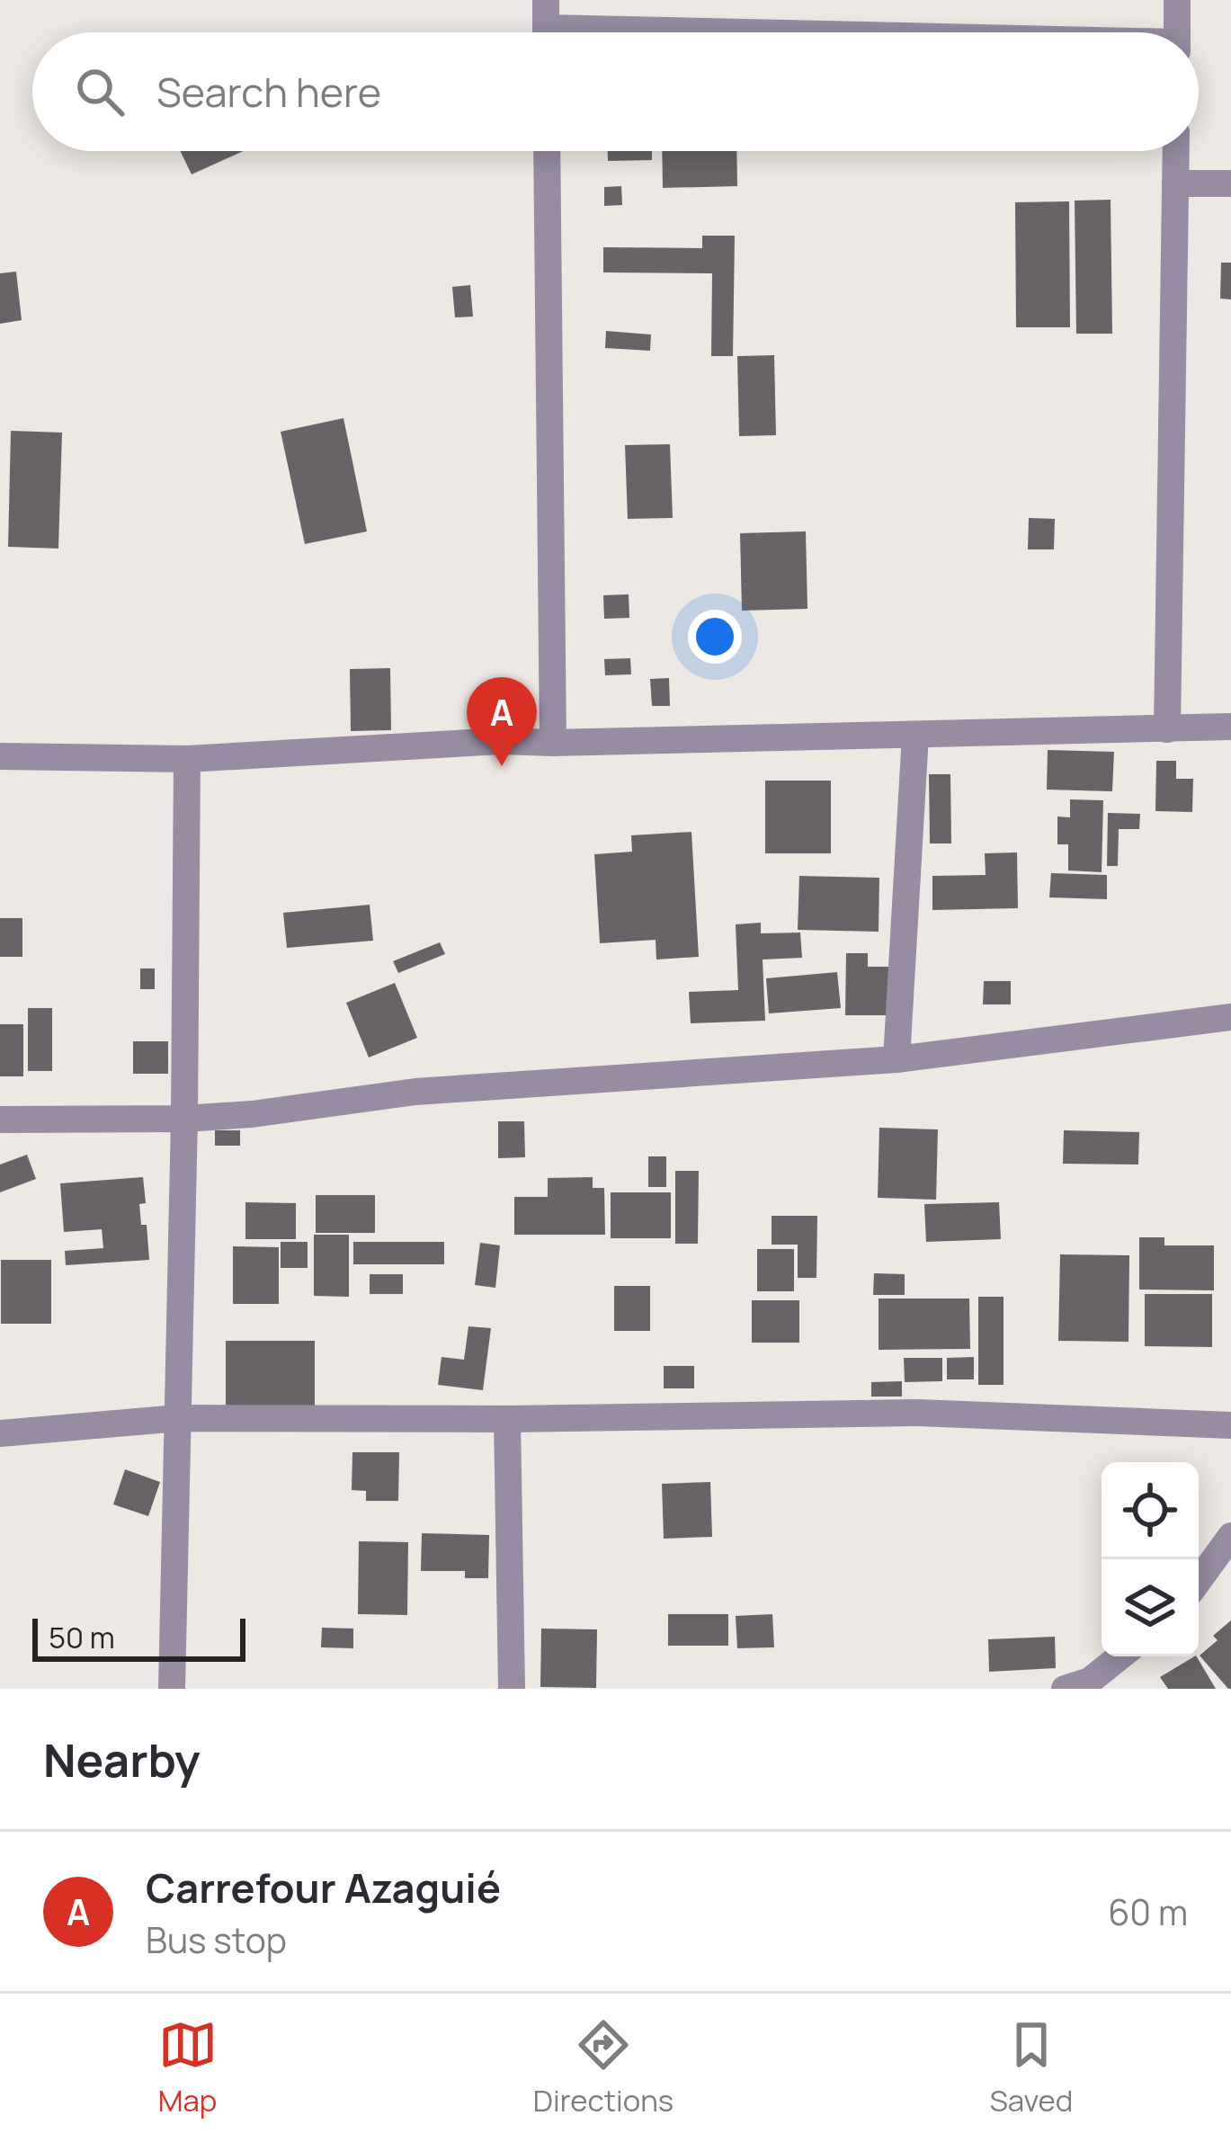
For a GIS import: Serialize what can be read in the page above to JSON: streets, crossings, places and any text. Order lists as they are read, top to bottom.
{
  "scale_bar": "50 m",
  "page": {
    "search": "Search here",
    "pins": "A",
    "scale": "50 m",
    "heading": "Nearby",
    "list": [
      {
        "mark": "A",
        "name": "Carrefour Azaguié",
        "note": "Bus stop",
        "value": "60 m"
      }
    ],
    "nav": ["Map", "Directions", "Saved"]
  }
}
